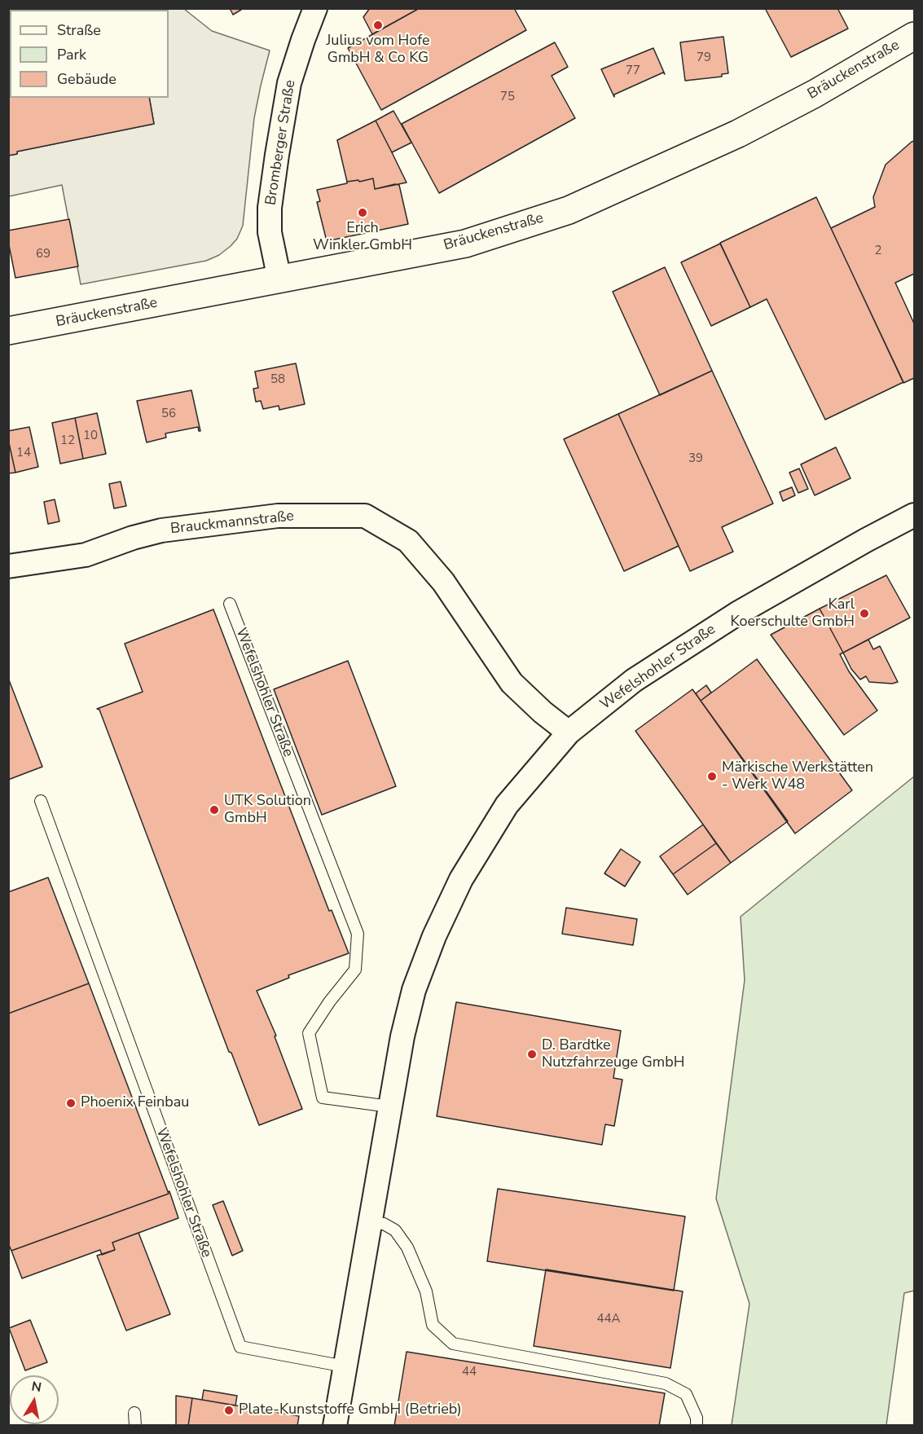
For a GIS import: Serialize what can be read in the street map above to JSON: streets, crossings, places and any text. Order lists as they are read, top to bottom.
{
  "streets": {
    "main road": ["Bräuckenstraße"],
    "street": ["Bromberger Straße", "Brauckmannstraße", "Wefelshohler Straße"]
  },
  "crossings": [
    ["Bräuckenstraße", "Bromberger Straße"],
    ["Brauckmannstraße", "Wefelshohler Straße"]
  ],
  "places": [
    "Julius vom Hofe GmbH & Co KG",
    "Erich Winkler GmbH",
    "Karl Koerschulte GmbH",
    "Märkische Werkstätten - Werk W48",
    "UTK Solution GmbH",
    "D. Bardtke Nutzfahrzeuge GmbH",
    "Phoenix Feinbau",
    "Plate-Kunststoffe GmbH (Betrieb)"
  ],
  "house_numbers": [
    "79",
    "77",
    "75",
    "2",
    "69",
    "58",
    "56",
    "10",
    "12",
    "14",
    "39",
    "44A",
    "44"
  ],
  "legend": ["Straße", "Park", "Gebäude"],
  "north": "top"
}
